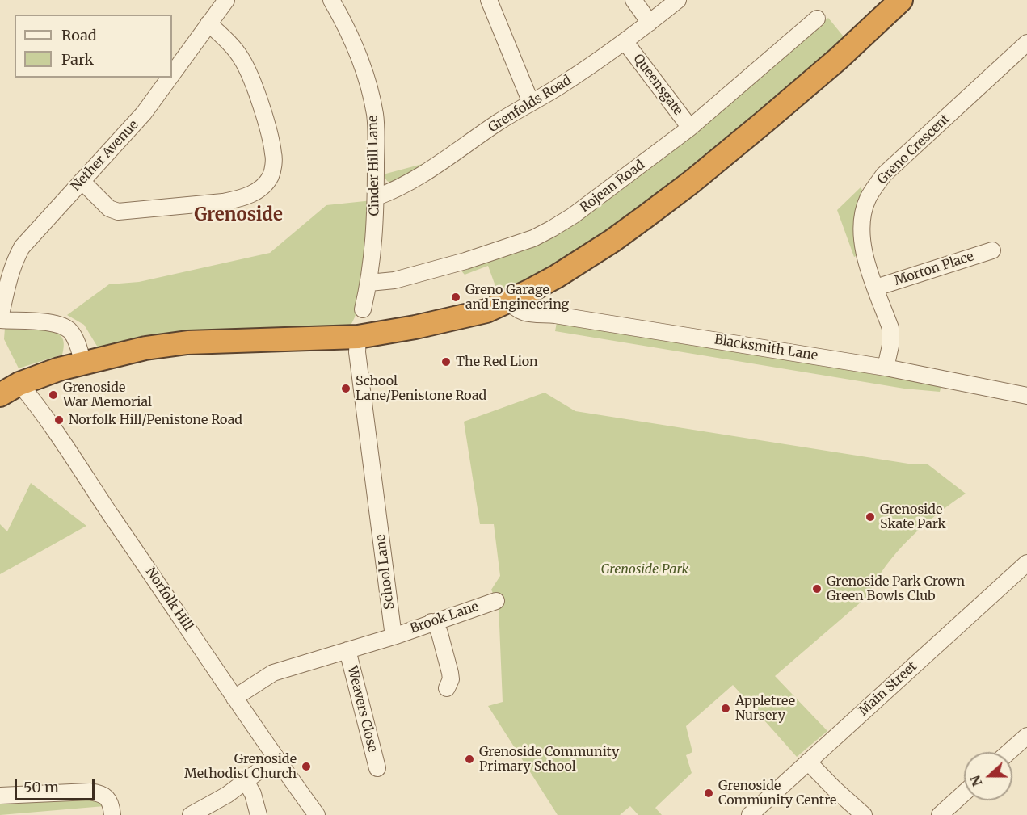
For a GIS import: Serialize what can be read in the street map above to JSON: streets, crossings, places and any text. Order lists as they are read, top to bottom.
{
  "streets": {
    "street": [
      "Queensgate",
      "Grenfolds Road",
      "Greno Crescent",
      "Nether Avenue",
      "Cinder Hill Lane",
      "Rojean Road",
      "Morton Place",
      "Blacksmith Lane",
      "School Lane",
      "Norfolk Hill",
      "Brook Lane",
      "Main Street",
      "Weavers Close"
    ]
  },
  "crossings": [
    ["Queensgate", "Grenfolds Road"],
    ["Queensgate", "Rojean Road"],
    ["Grenfolds Road", "Cinder Hill Lane"],
    ["Greno Crescent", "Morton Place"],
    ["Greno Crescent", "Blacksmith Lane"],
    ["Cinder Hill Lane", "Rojean Road"],
    ["School Lane", "Brook Lane"]
  ],
  "districts": ["Grenoside"],
  "parks": ["Grenoside Park"],
  "places": [
    "Greno Garage and Engineering",
    "The Red Lion",
    "School Lane/Penistone Road",
    "Grenoside War Memorial",
    "Norfolk Hill/Penistone Road",
    "Grenoside Skate Park",
    "Grenoside Park Crown Green Bowls Club",
    "Appletree Nursery",
    "Grenoside Community Primary School",
    "Grenoside Methodist Church",
    "Grenoside Community Centre"
  ],
  "legend": ["Road", "Park"],
  "scale_bar": "50 m",
  "north": "left"
}
